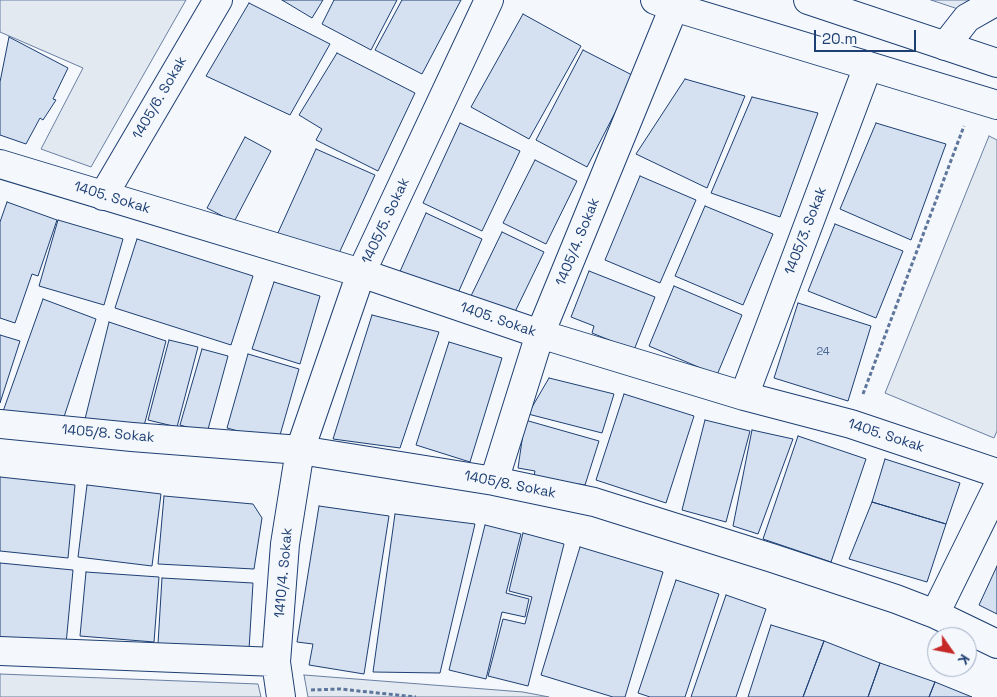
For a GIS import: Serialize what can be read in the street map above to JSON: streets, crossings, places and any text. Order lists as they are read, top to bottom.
{
  "streets": {
    "street": [
      "1405/6. Sokak",
      "1405. Sokak",
      "1405/5. Sokak",
      "1405/3. Sokak",
      "1405/4. Sokak",
      "1405/8. Sokak",
      "1410/4. Sokak"
    ]
  },
  "crossings": [
    ["1405/6. Sokak", "1405. Sokak"],
    ["1405. Sokak", "1405/5. Sokak"],
    ["1405. Sokak", "1405/3. Sokak"],
    ["1405. Sokak", "1405/4. Sokak"],
    ["1405/5. Sokak", "1405/8. Sokak"],
    ["1405/5. Sokak", "1410/4. Sokak"],
    ["1405/4. Sokak", "1405/8. Sokak"],
    ["1405/8. Sokak", "1410/4. Sokak"]
  ],
  "house_numbers": ["24"],
  "scale_bar": "20 m",
  "north": "bottom right"
}
